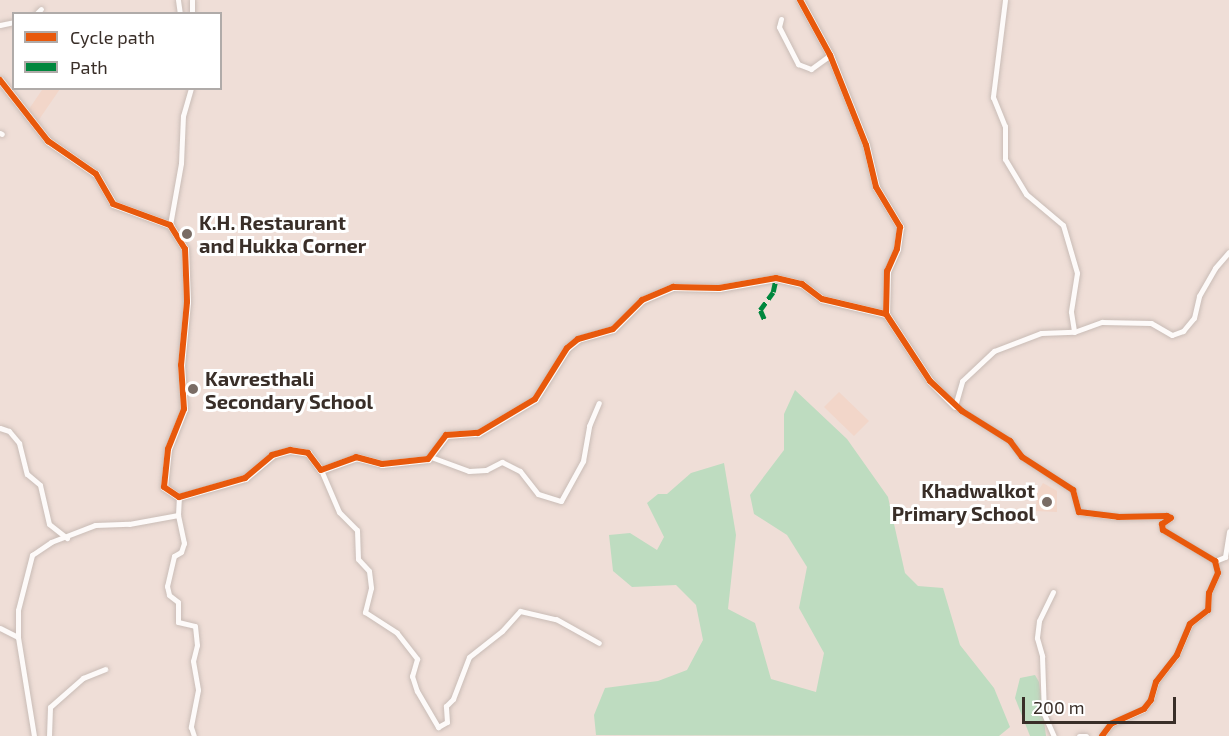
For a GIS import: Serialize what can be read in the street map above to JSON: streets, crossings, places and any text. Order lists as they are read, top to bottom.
{
  "places": ["K.H. Restaurant and Hukka Corner", "Kavresthali Secondary School", "Khadwalkot Primary School"],
  "legend": ["Cycle path", "Path"],
  "scale_bar": "200 m"
}
